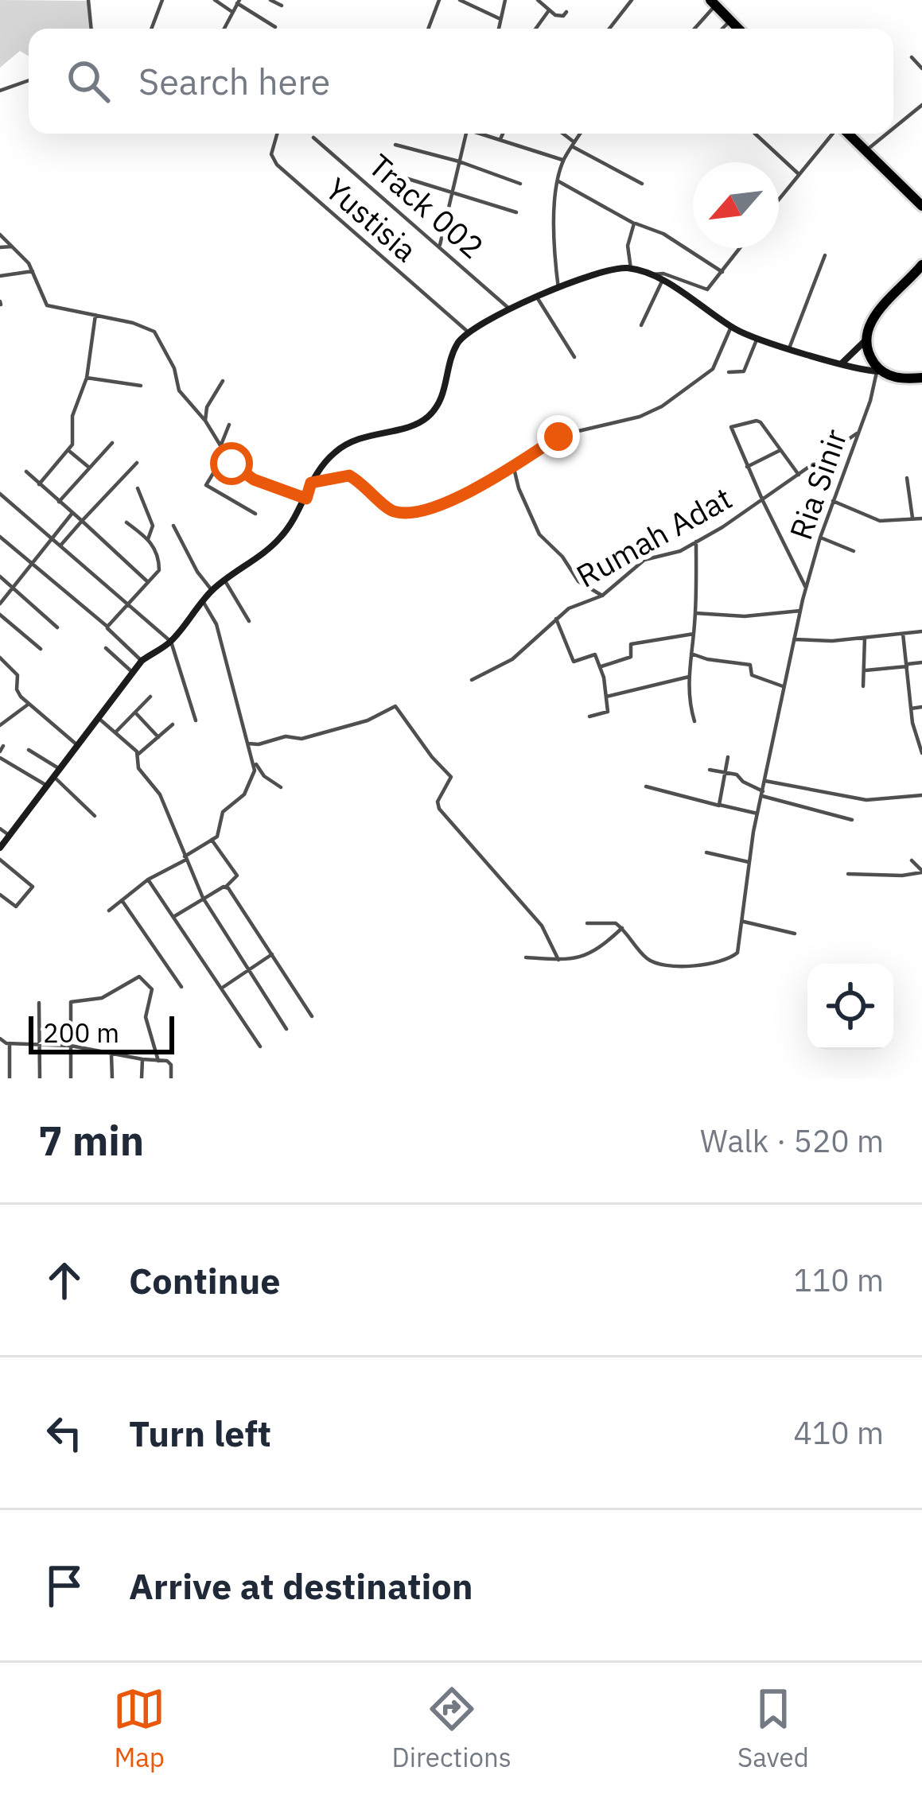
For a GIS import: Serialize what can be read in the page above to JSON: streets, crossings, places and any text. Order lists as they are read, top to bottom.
{
  "streets": {
    "street": [
      "Track 002",
      "Yustisia",
      "Ria Sinir",
      "Rumah Adat"
    ]
  },
  "crossings": [
    ["Ria Sinir", "Rumah Adat"]
  ],
  "scale_bar": "200 m",
  "north": "bottom left",
  "page": {
    "search": "Search here",
    "scale": "200 m",
    "heading": ["7 min", "Walk · 520 m"],
    "list": [
      ["Continue", "110 m"],
      ["Turn left", "410 m"],
      "Arrive at destination"
    ],
    "nav": ["Map", "Directions", "Saved"]
  }
}
